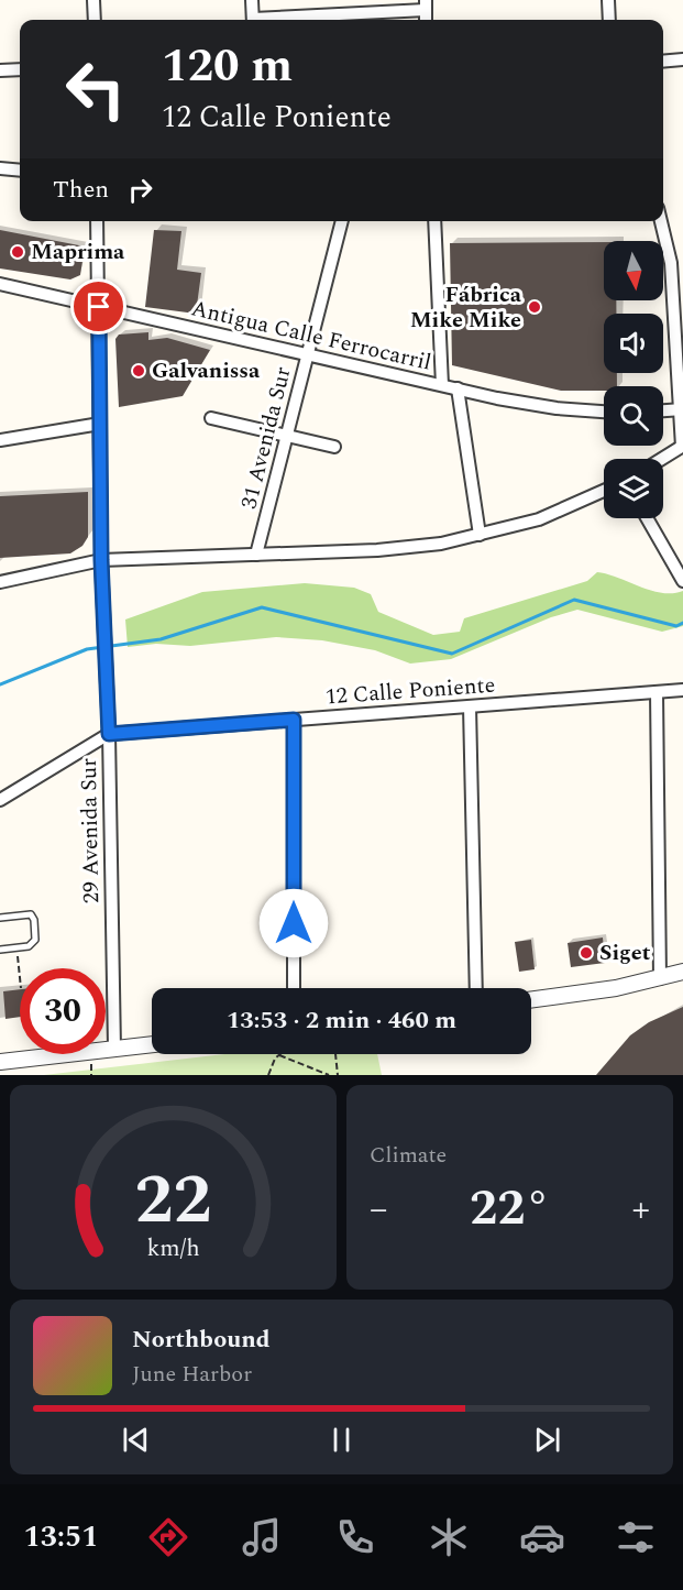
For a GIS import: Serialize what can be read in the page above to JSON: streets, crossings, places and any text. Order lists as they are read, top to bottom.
{
  "streets": {
    "street": [
      "Antigua Calle Ferrocarril",
      "31 Avenida Sur",
      "12 Calle Poniente",
      "29 Avenida Sur"
    ]
  },
  "crossings": [
    ["Antigua Calle Ferrocarril", "31 Avenida Sur"],
    ["Antigua Calle Ferrocarril", "29 Avenida Sur"],
    ["12 Calle Poniente", "29 Avenida Sur"]
  ],
  "places": [
    "Maprima",
    "Fábrica Mike Mike",
    "Galvanissa",
    "Siget"
  ],
  "north": "bottom",
  "page": {
    "turn": ["120 m", "12 Calle Poniente"],
    "then": "Then",
    "limit": "30",
    "trip": "13:53 · 2 min · 460 m",
    "tile": "Climate",
    "heat": ["−", "22°", "+"],
    "song": ["Northbound", "June Harbor"],
    "tabs": "13:51",
    "gauge": ["22", "km/h"]
  }
}
